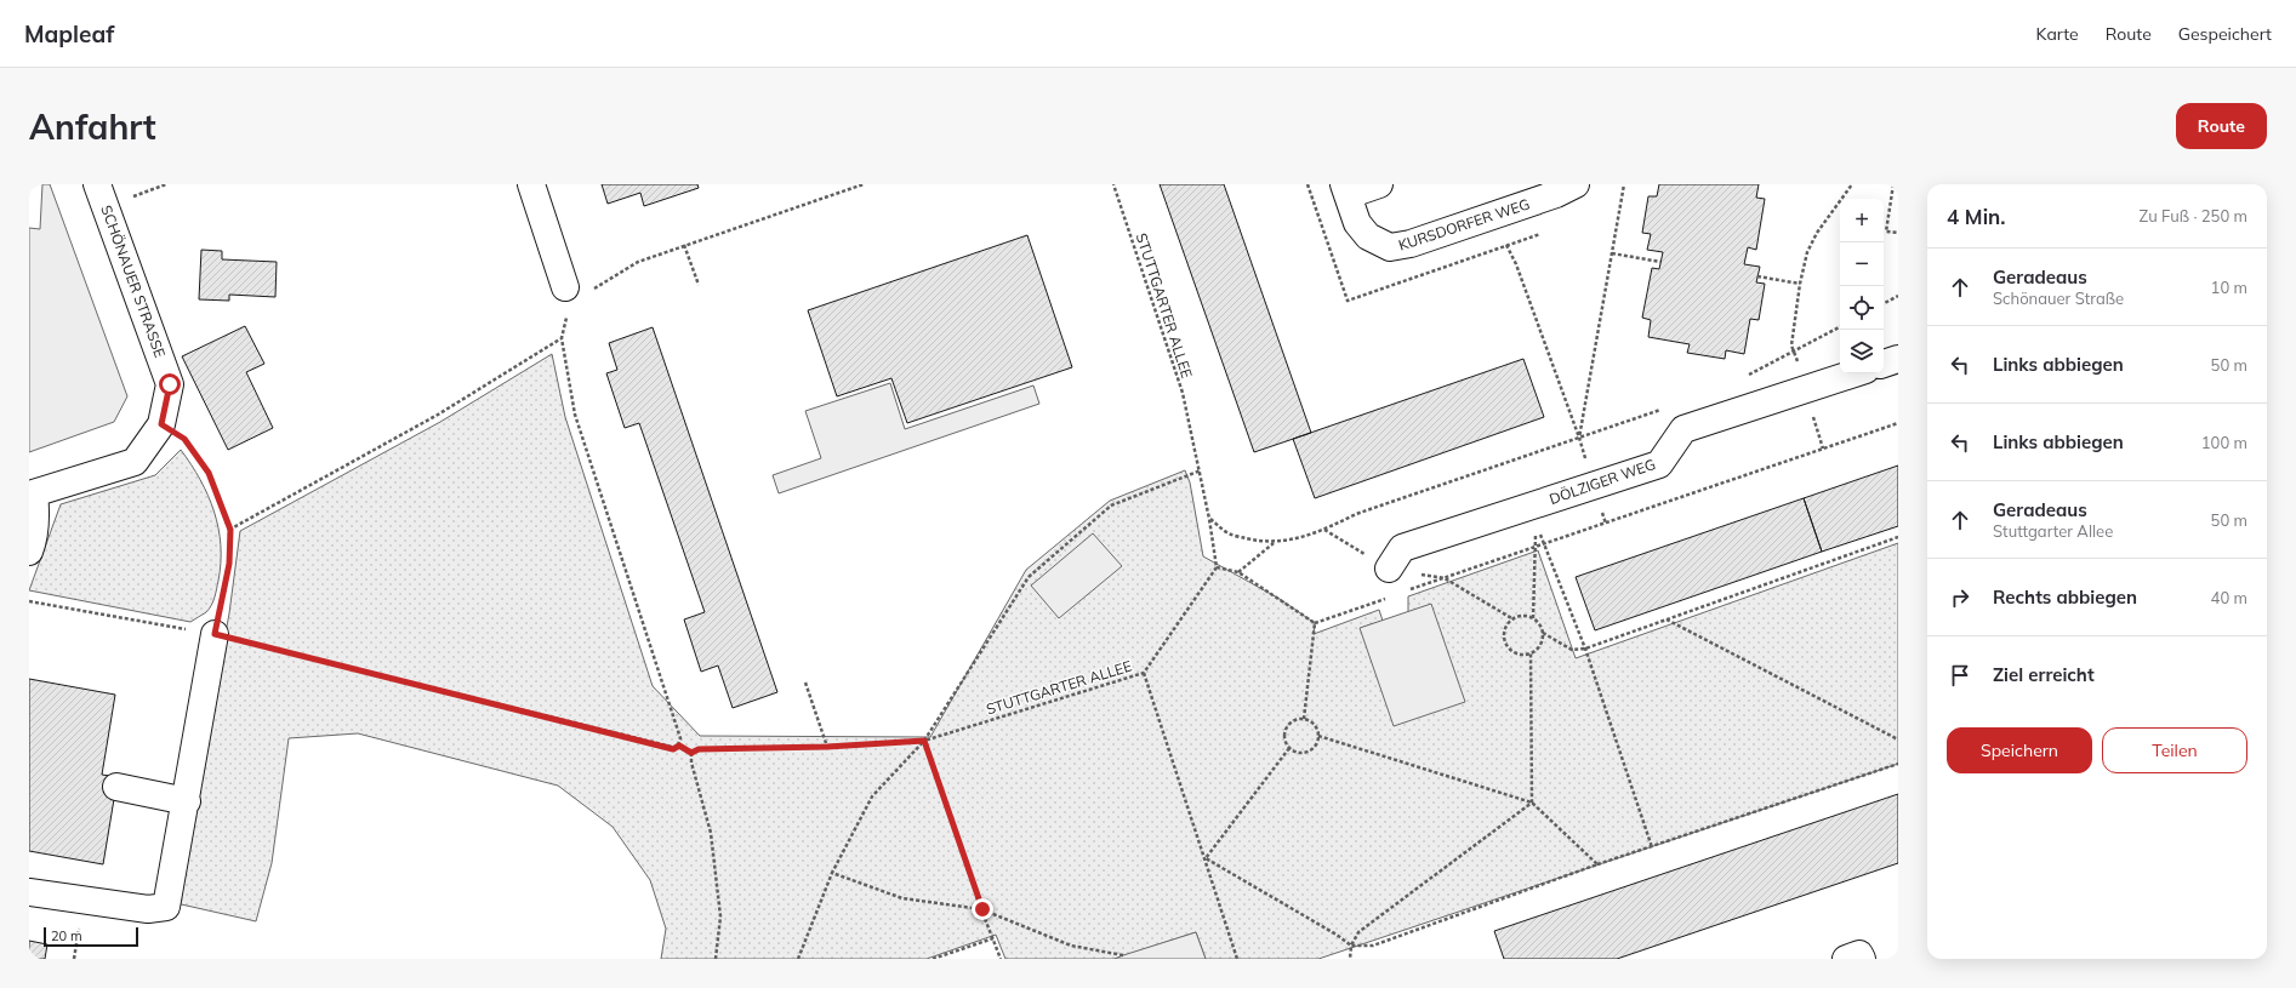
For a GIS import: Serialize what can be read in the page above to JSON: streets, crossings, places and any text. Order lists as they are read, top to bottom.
{
  "streets": {
    "street": ["KURSDORFER WEG", "SCHÖNAUER STRASSE", "DÖLZIGER WEG"],
    "path": ["STUTTGARTER ALLEE"]
  },
  "scale_bar": "20 m",
  "page": {
    "header": "Mapleaf",
    "nav": ["Karte", "Route", "Gespeichert"],
    "buttons": [
      "Route",
      ["Speichern", "Teilen"]
    ],
    "title": "Anfahrt",
    "heading": ["4 Min.", "Zu Fuß · 250 m"],
    "map_buttons": ["+", "−"],
    "list": [
      ["Geradeaus", "Schönauer Straße", "10 m"],
      ["Links abbiegen", "50 m"],
      ["Links abbiegen", "100 m"],
      ["Geradeaus", "Stuttgarter Allee", "50 m"],
      ["Rechts abbiegen", "40 m"],
      "Ziel erreicht"
    ],
    "scale": "20 m"
  }
}
